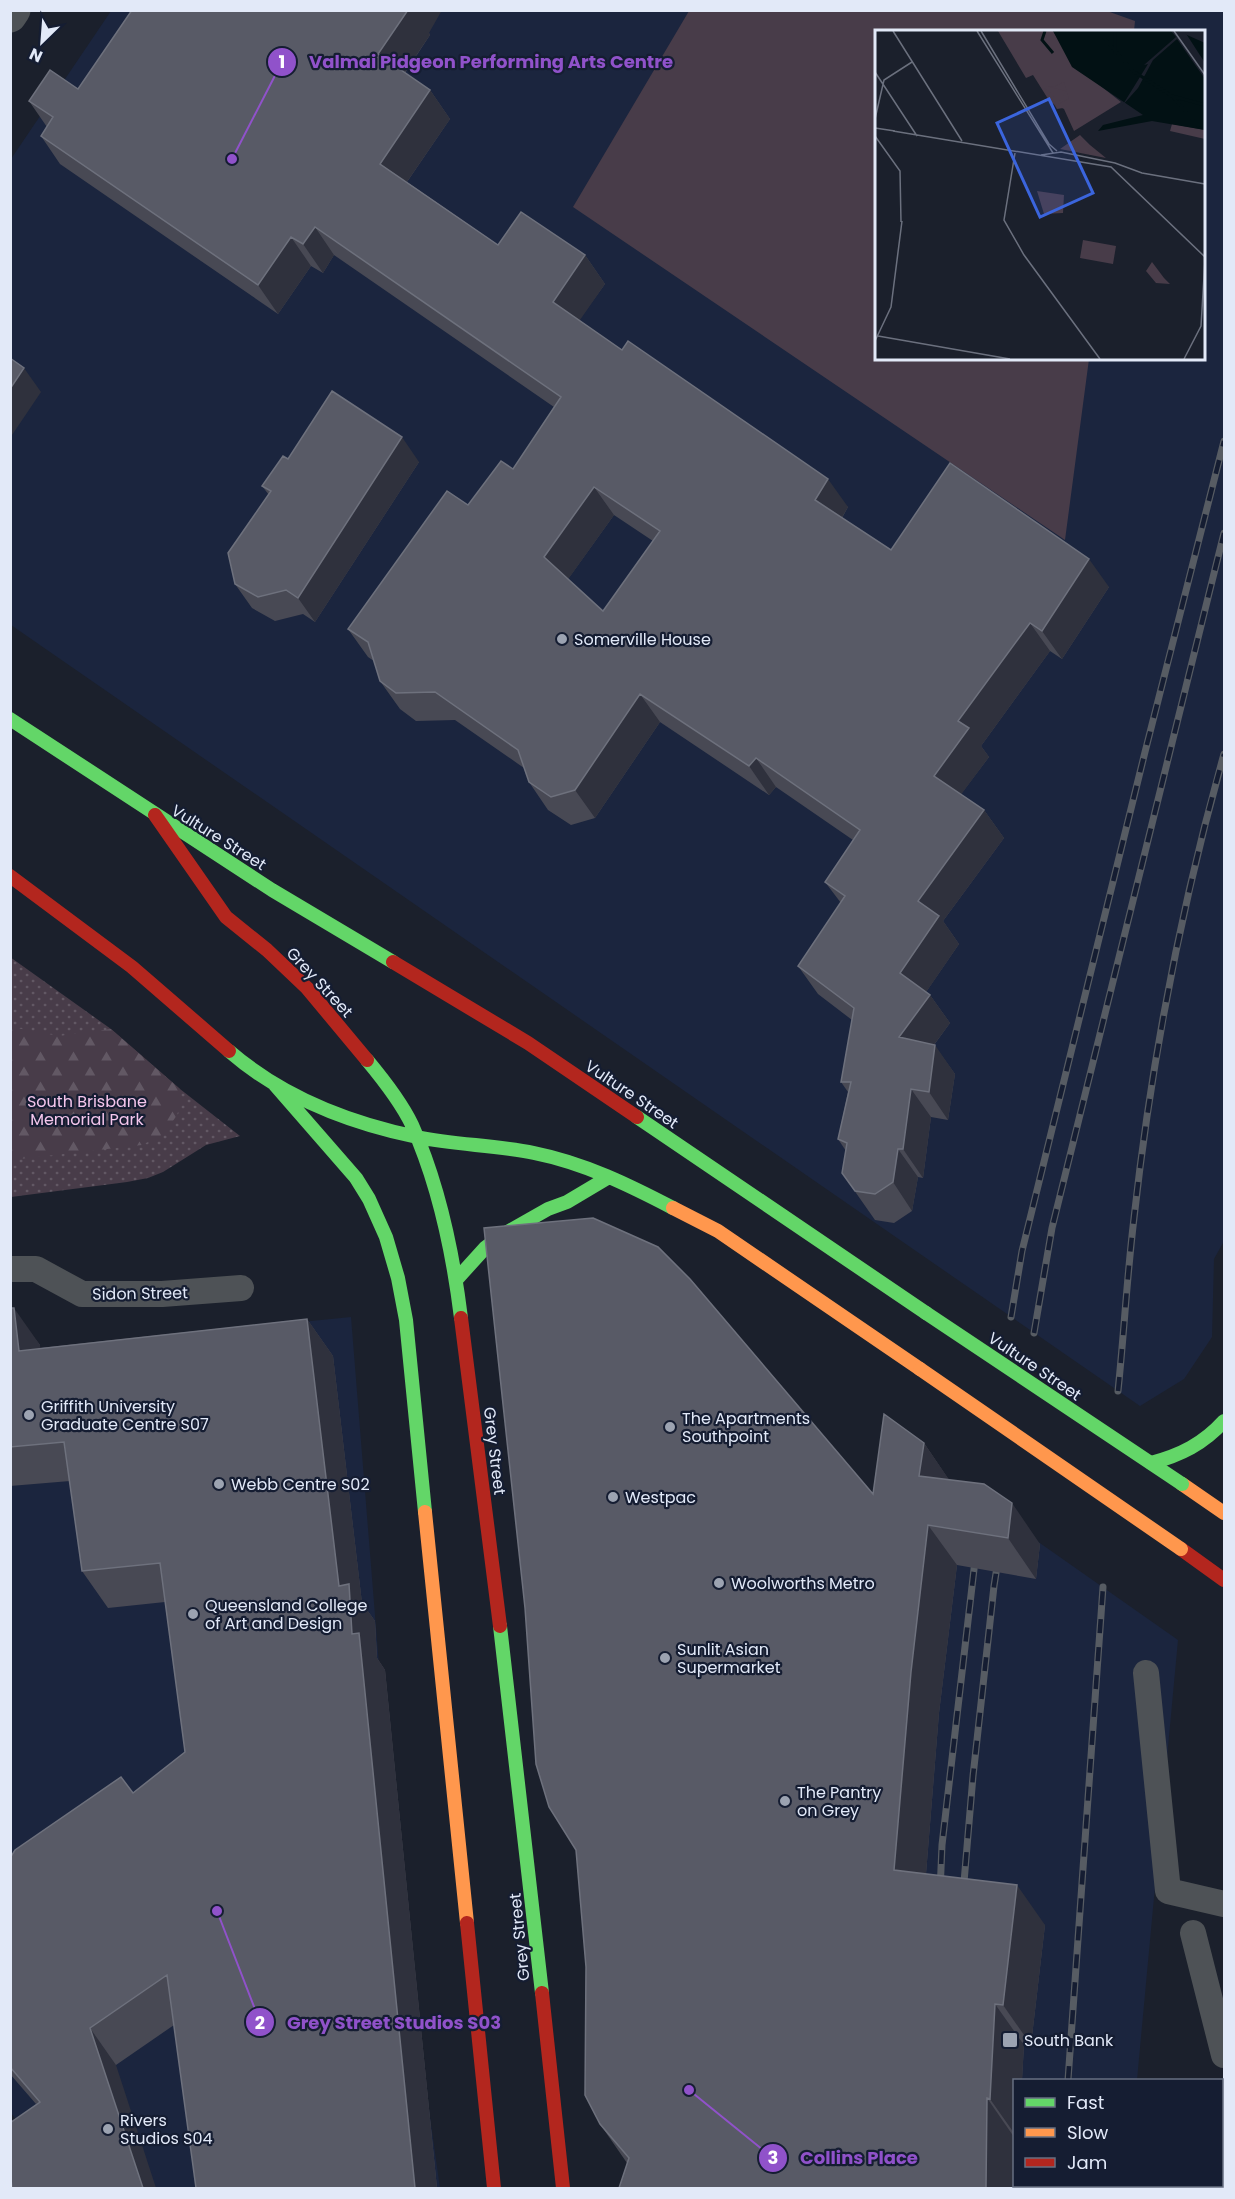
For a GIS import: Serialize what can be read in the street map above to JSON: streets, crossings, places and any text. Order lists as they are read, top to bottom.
{
  "streets": {
    "main road": ["Vulture Street", "Grey Street"],
    "lane": ["Sidon Street"]
  },
  "crossings": [
    ["Vulture Street", "Grey Street"]
  ],
  "parks": ["South Brisbane Memorial Park"],
  "places": {
    "other": [
      "Valmai Pidgeon Performing Arts Centre",
      "Somerville House",
      "Griffith University Graduate Centre S07",
      "The Apartments Southpoint",
      "Webb Centre S02",
      "Westpac",
      "Woolworths Metro",
      "Queensland College of Art and Design",
      "Sunlit Asian Supermarket",
      "The Pantry on Grey",
      "Grey Street Studios S03",
      "Collins Place",
      "Rivers Studios S04"
    ],
    "transit": ["South Bank"]
  },
  "legend": ["Fast", "Slow", "Jam"],
  "north": "bottom left"
}
